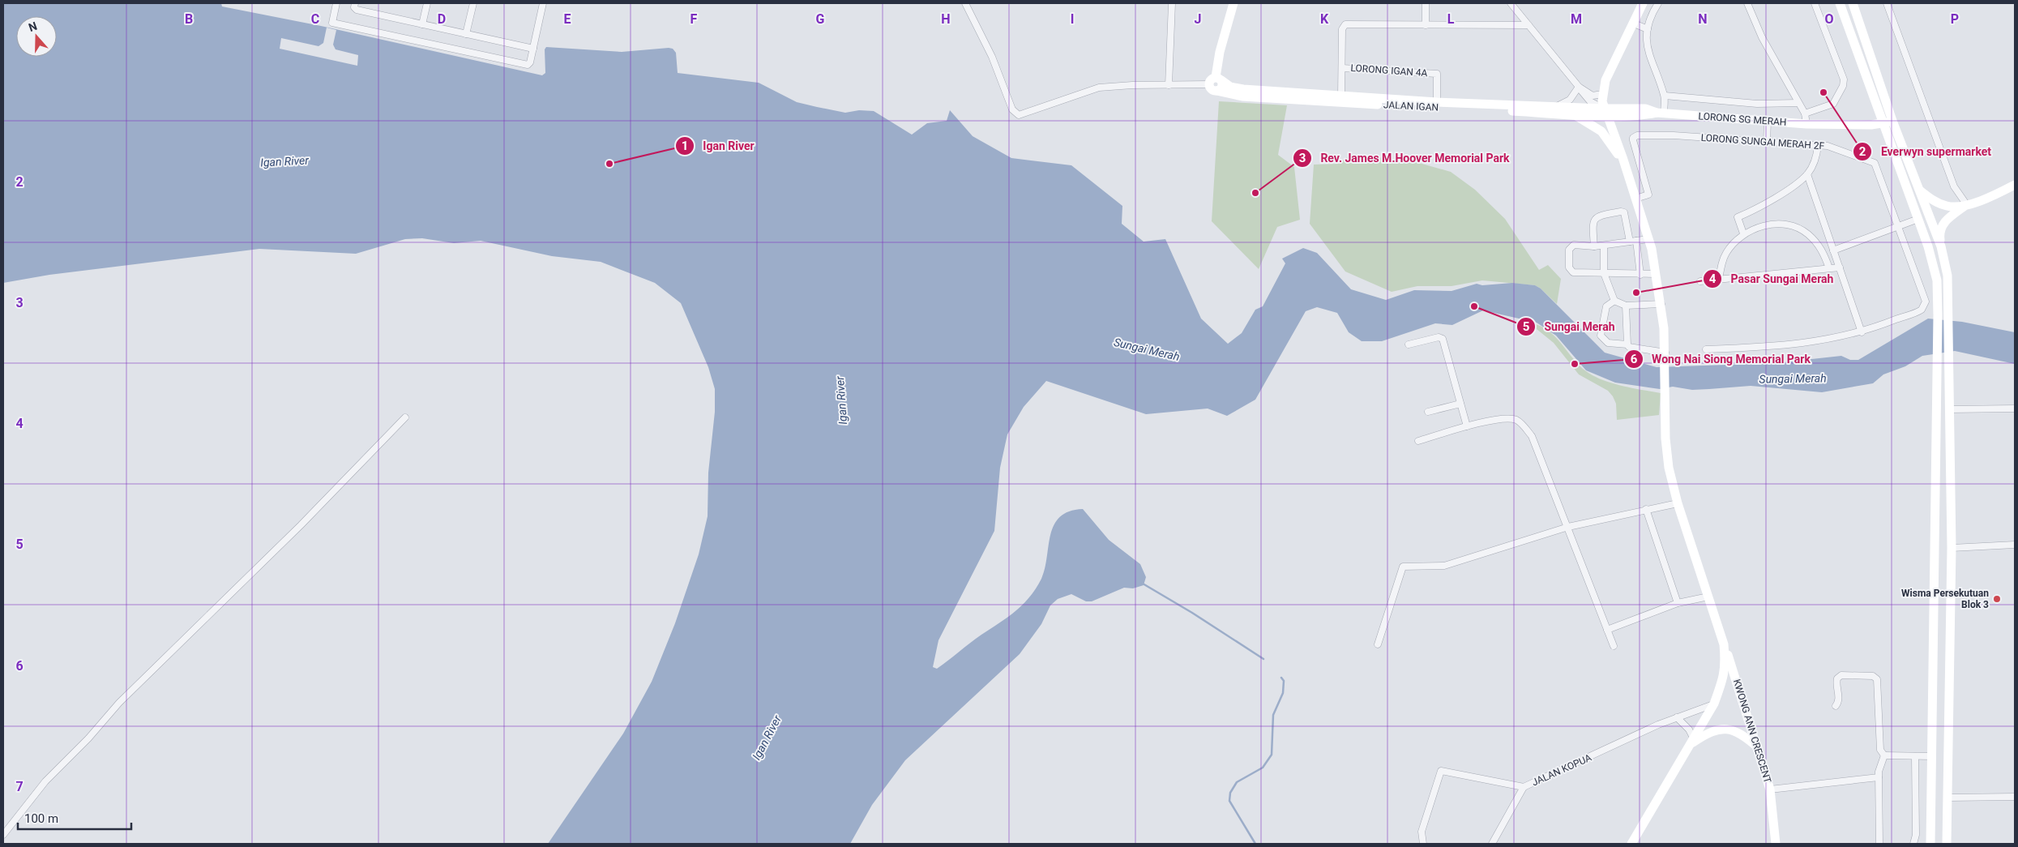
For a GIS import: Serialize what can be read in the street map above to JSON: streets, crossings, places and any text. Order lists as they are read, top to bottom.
{
  "streets": {
    "main road": ["JALAN IGAN", "LORONG SG MERAH", "KWONG ANN CRESCENT"],
    "street": ["LORONG IGAN 4A", "LORONG SUNGAI MERAH 2F", "JALAN KOPUA"]
  },
  "crossings": [
    ["LORONG IGAN 4A", "JALAN IGAN"],
    ["JALAN IGAN", "LORONG SG MERAH"],
    ["JALAN IGAN", "KWONG ANN CRESCENT"],
    ["LORONG SG MERAH", "KWONG ANN CRESCENT"],
    ["LORONG SUNGAI MERAH 2F", "KWONG ANN CRESCENT"]
  ],
  "water": ["Igan River", "Sungai Merah"],
  "places": [
    "Everwyn supermarket",
    "Igan River",
    "Rev. James M.Hoover Memorial Park",
    "Pasar Sungai Merah",
    "Sungai Merah",
    "Wong Nai Siong Memorial Park",
    "Wisma Persekutuan Blok 3"
  ],
  "scale_bar": "100 m",
  "north": "top",
  "grid": {
    "columns": [
      "B",
      "C",
      "D",
      "E",
      "F",
      "G",
      "H",
      "I",
      "J",
      "K",
      "L",
      "M",
      "N",
      "O",
      "P"
    ],
    "rows": [
      "2",
      "3",
      "4",
      "5",
      "6",
      "7"
    ]
  }
}
